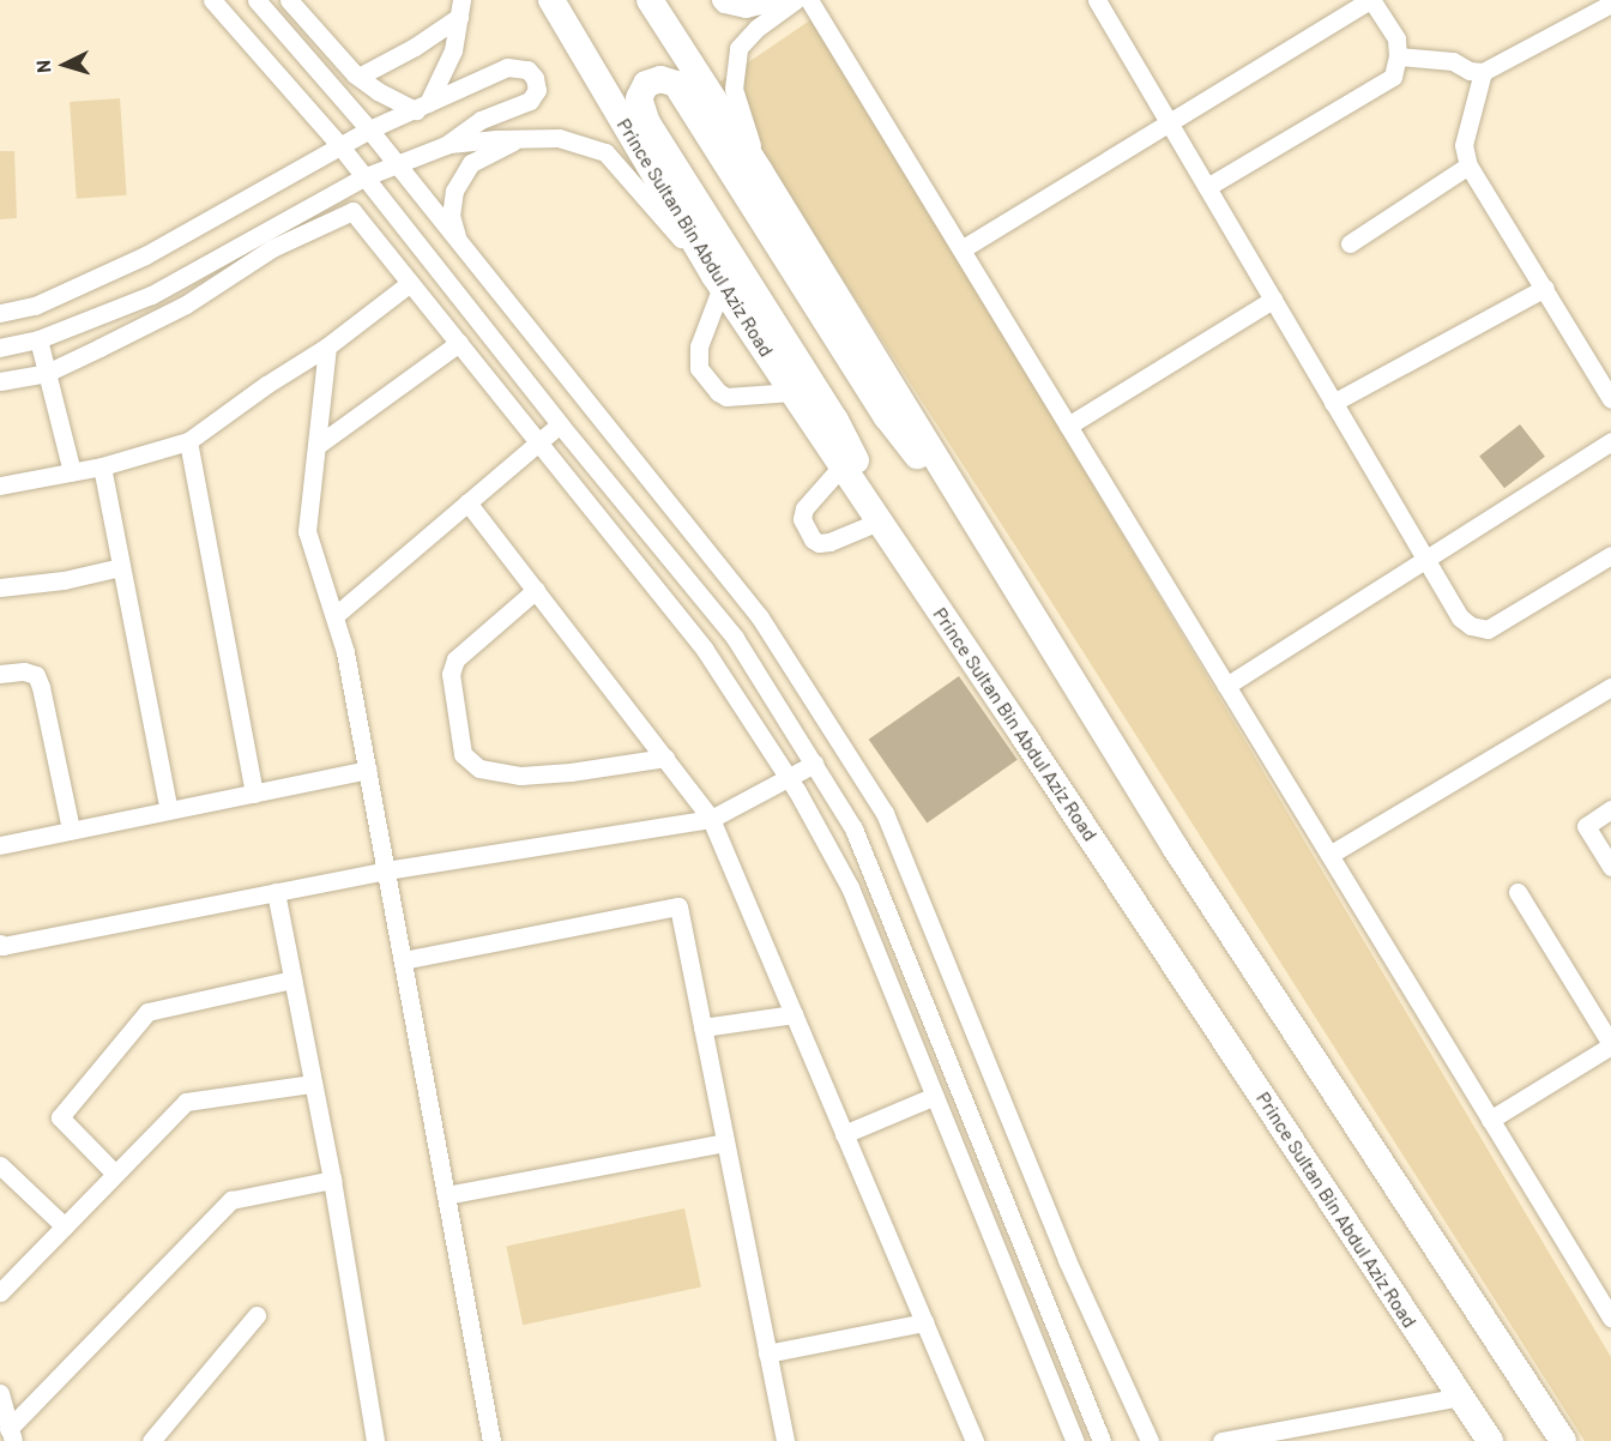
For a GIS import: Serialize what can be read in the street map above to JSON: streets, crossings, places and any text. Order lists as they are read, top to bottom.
{
  "streets": {
    "highway": ["Prince Sultan Bin Abdul Aziz Road"]
  },
  "north": "left"
}
